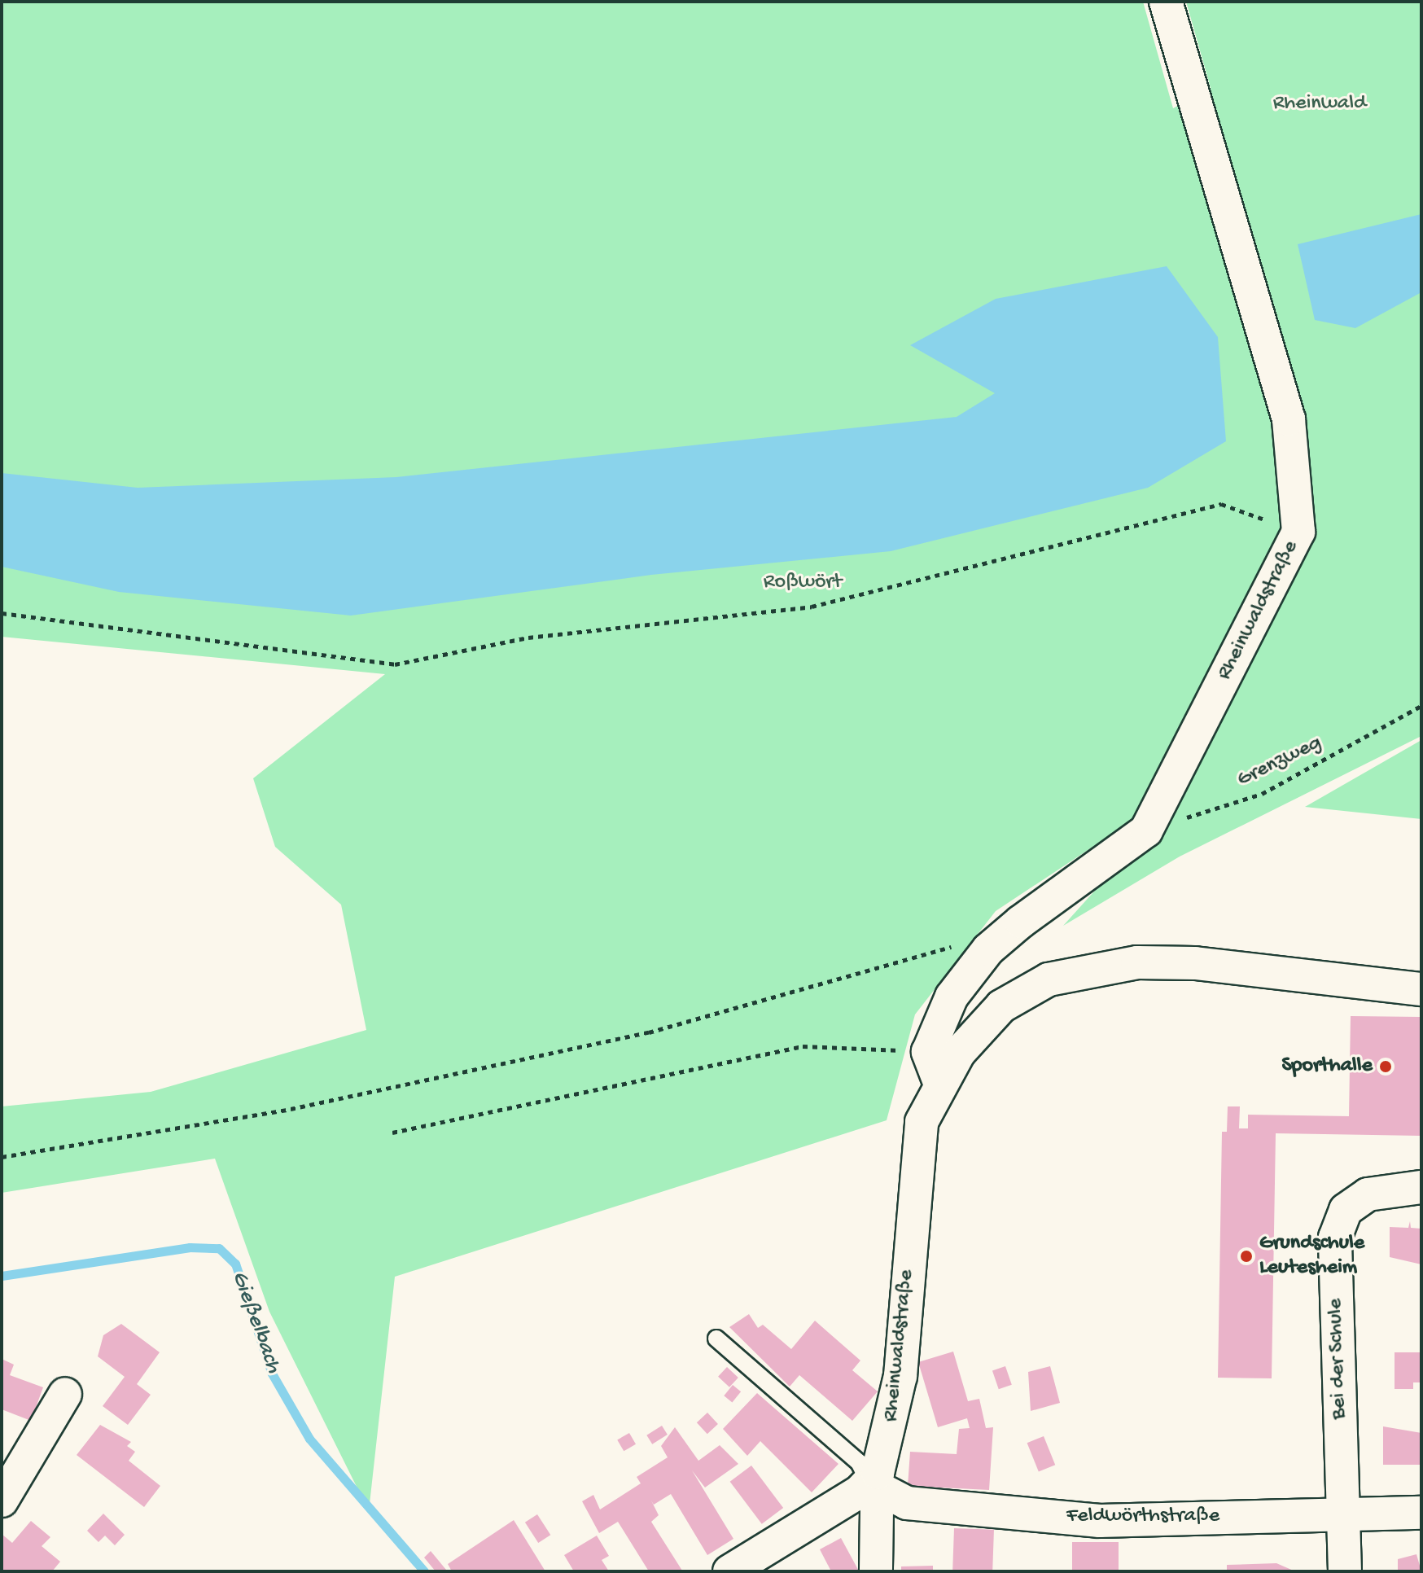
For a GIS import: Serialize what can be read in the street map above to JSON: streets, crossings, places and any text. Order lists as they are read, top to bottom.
{
  "streets": {
    "street": ["Rheinwaldstraße", "Bei der Schule", "Feldwörthstraße"],
    "path": ["Grenzweg"]
  },
  "crossings": [
    ["Rheinwaldstraße", "Grenzweg"],
    ["Rheinwaldstraße", "Feldwörthstraße"],
    ["Bei der Schule", "Feldwörthstraße"]
  ],
  "water": ["Gießelbach"],
  "parks": ["Rheinwald", "Roßwört"],
  "places": ["Sporthalle", "Grundschule Leutesheim"]
}
